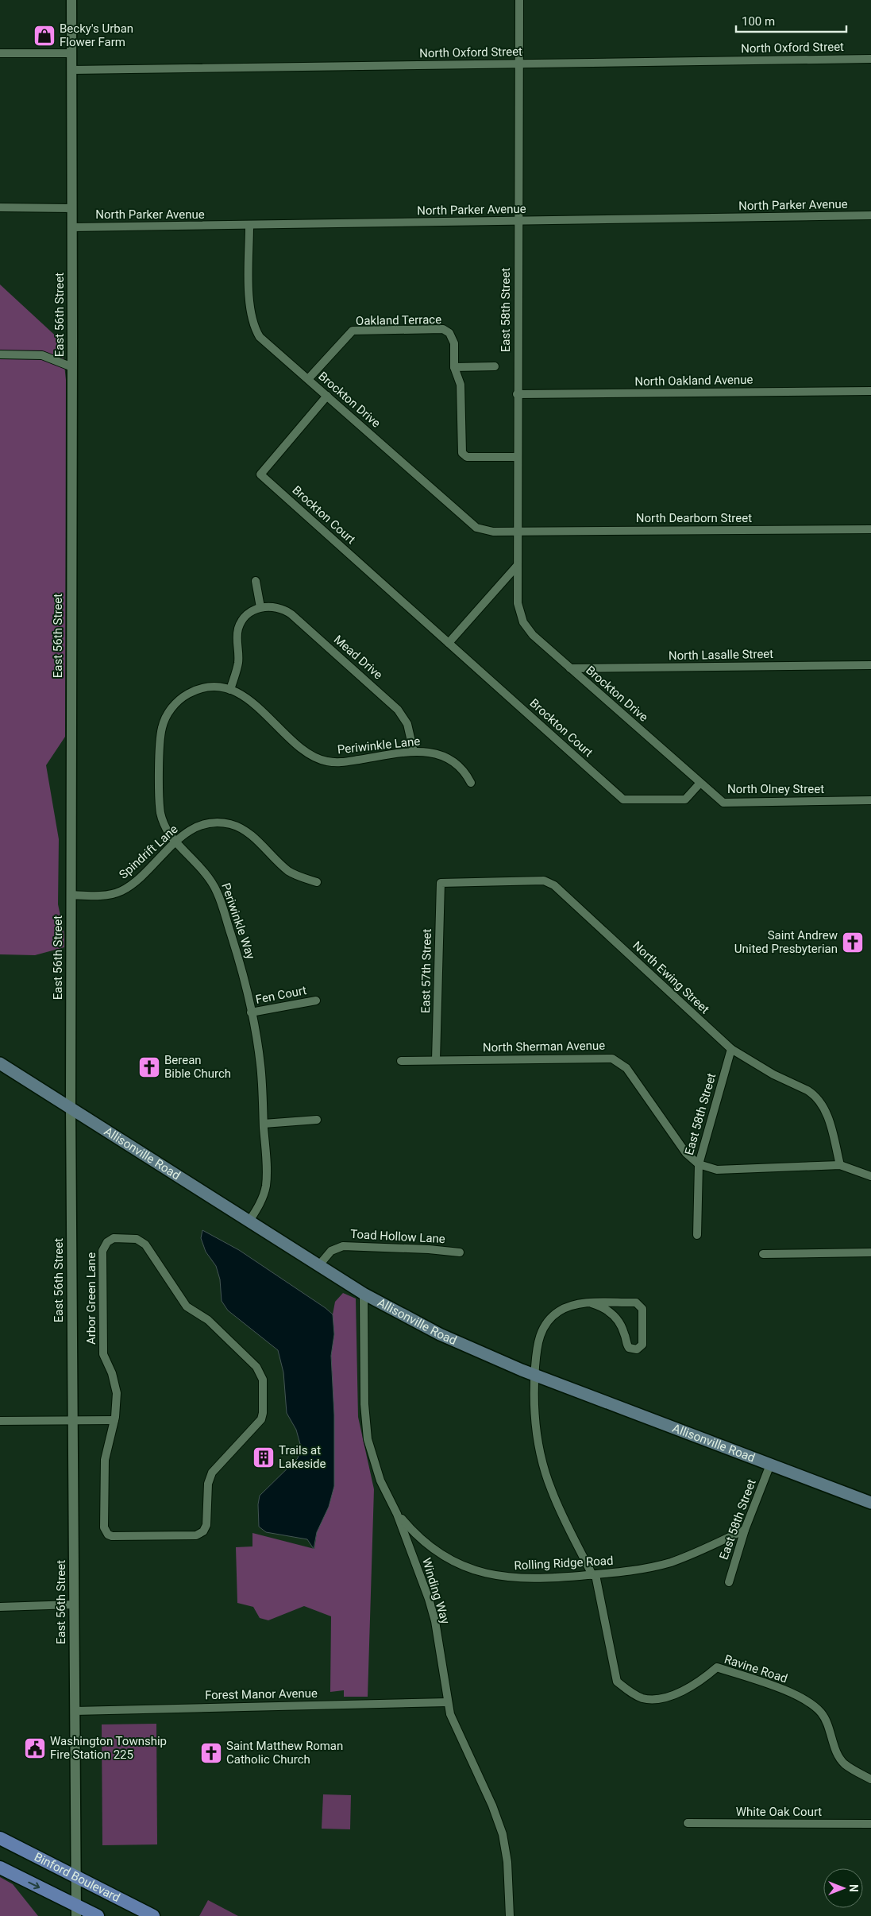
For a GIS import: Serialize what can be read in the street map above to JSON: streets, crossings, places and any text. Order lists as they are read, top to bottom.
{
  "streets": {
    "main road": ["Allisonville Road", "Binford Boulevard"],
    "street": [
      "North Oxford Street",
      "North Parker Avenue",
      "East 58th Street",
      "East 56th Street",
      "Oakland Terrace",
      "North Oakland Avenue",
      "Brockton Drive",
      "Brockton Court",
      "North Dearborn Street",
      "North Lasalle Street",
      "Mead Drive",
      "Periwinkle Lane",
      "North Olney Street",
      "Spindrift Lane",
      "Periwinkle Way",
      "East 57th Street",
      "North Ewing Street",
      "Fen Court",
      "North Sherman Avenue",
      "Toad Hollow Lane",
      "Arbor Green Lane",
      "Rolling Ridge Road",
      "Winding Way",
      "Ravine Road",
      "Forest Manor Avenue",
      "White Oak Court"
    ]
  },
  "crossings": [
    ["North Oxford Street", "East 58th Street"],
    ["North Oxford Street", "East 56th Street"],
    ["North Parker Avenue", "East 58th Street"],
    ["North Parker Avenue", "East 56th Street"],
    ["North Parker Avenue", "Brockton Drive"],
    ["East 58th Street", "Oakland Terrace"],
    ["East 58th Street", "North Oakland Avenue"],
    ["East 58th Street", "Brockton Drive"],
    ["East 58th Street", "North Dearborn Street"],
    ["East 58th Street", "North Ewing Street"],
    ["East 58th Street", "North Sherman Avenue"],
    ["East 58th Street", "Allisonville Road"],
    ["East 58th Street", "Rolling Ridge Road"],
    ["East 56th Street", "Spindrift Lane"],
    ["East 56th Street", "Allisonville Road"],
    ["East 56th Street", "Forest Manor Avenue"],
    ["East 56th Street", "Binford Boulevard"],
    ["Oakland Terrace", "Brockton Drive"],
    ["Brockton Drive", "Brockton Court"],
    ["Brockton Drive", "North Dearborn Street"],
    ["Brockton Drive", "North Lasalle Street"],
    ["Brockton Drive", "North Olney Street"],
    ["Brockton Court", "North Olney Street"],
    ["Mead Drive", "Periwinkle Lane"],
    ["Periwinkle Lane", "Periwinkle Way"],
    ["Spindrift Lane", "Periwinkle Way"],
    ["Periwinkle Way", "Fen Court"],
    ["Periwinkle Way", "Allisonville Road"],
    ["East 57th Street", "North Ewing Street"],
    ["East 57th Street", "North Sherman Avenue"],
    ["North Ewing Street", "North Sherman Avenue"],
    ["Allisonville Road", "Toad Hollow Lane"],
    ["Allisonville Road", "Winding Way"],
    ["Rolling Ridge Road", "Winding Way"],
    ["Rolling Ridge Road", "Ravine Road"],
    ["Winding Way", "Forest Manor Avenue"]
  ],
  "places": {
    "shop": ["Becky's Urban Flower Farm"],
    "church": ["Saint Andrew United Presbyterian", "Berean Bible Church", "Saint Matthew Roman Catholic Church"],
    "building": ["Trails at Lakeside"],
    "public building": ["Washington Township Fire Station 225"]
  },
  "scale_bar": "100 m",
  "north": "right"
}
